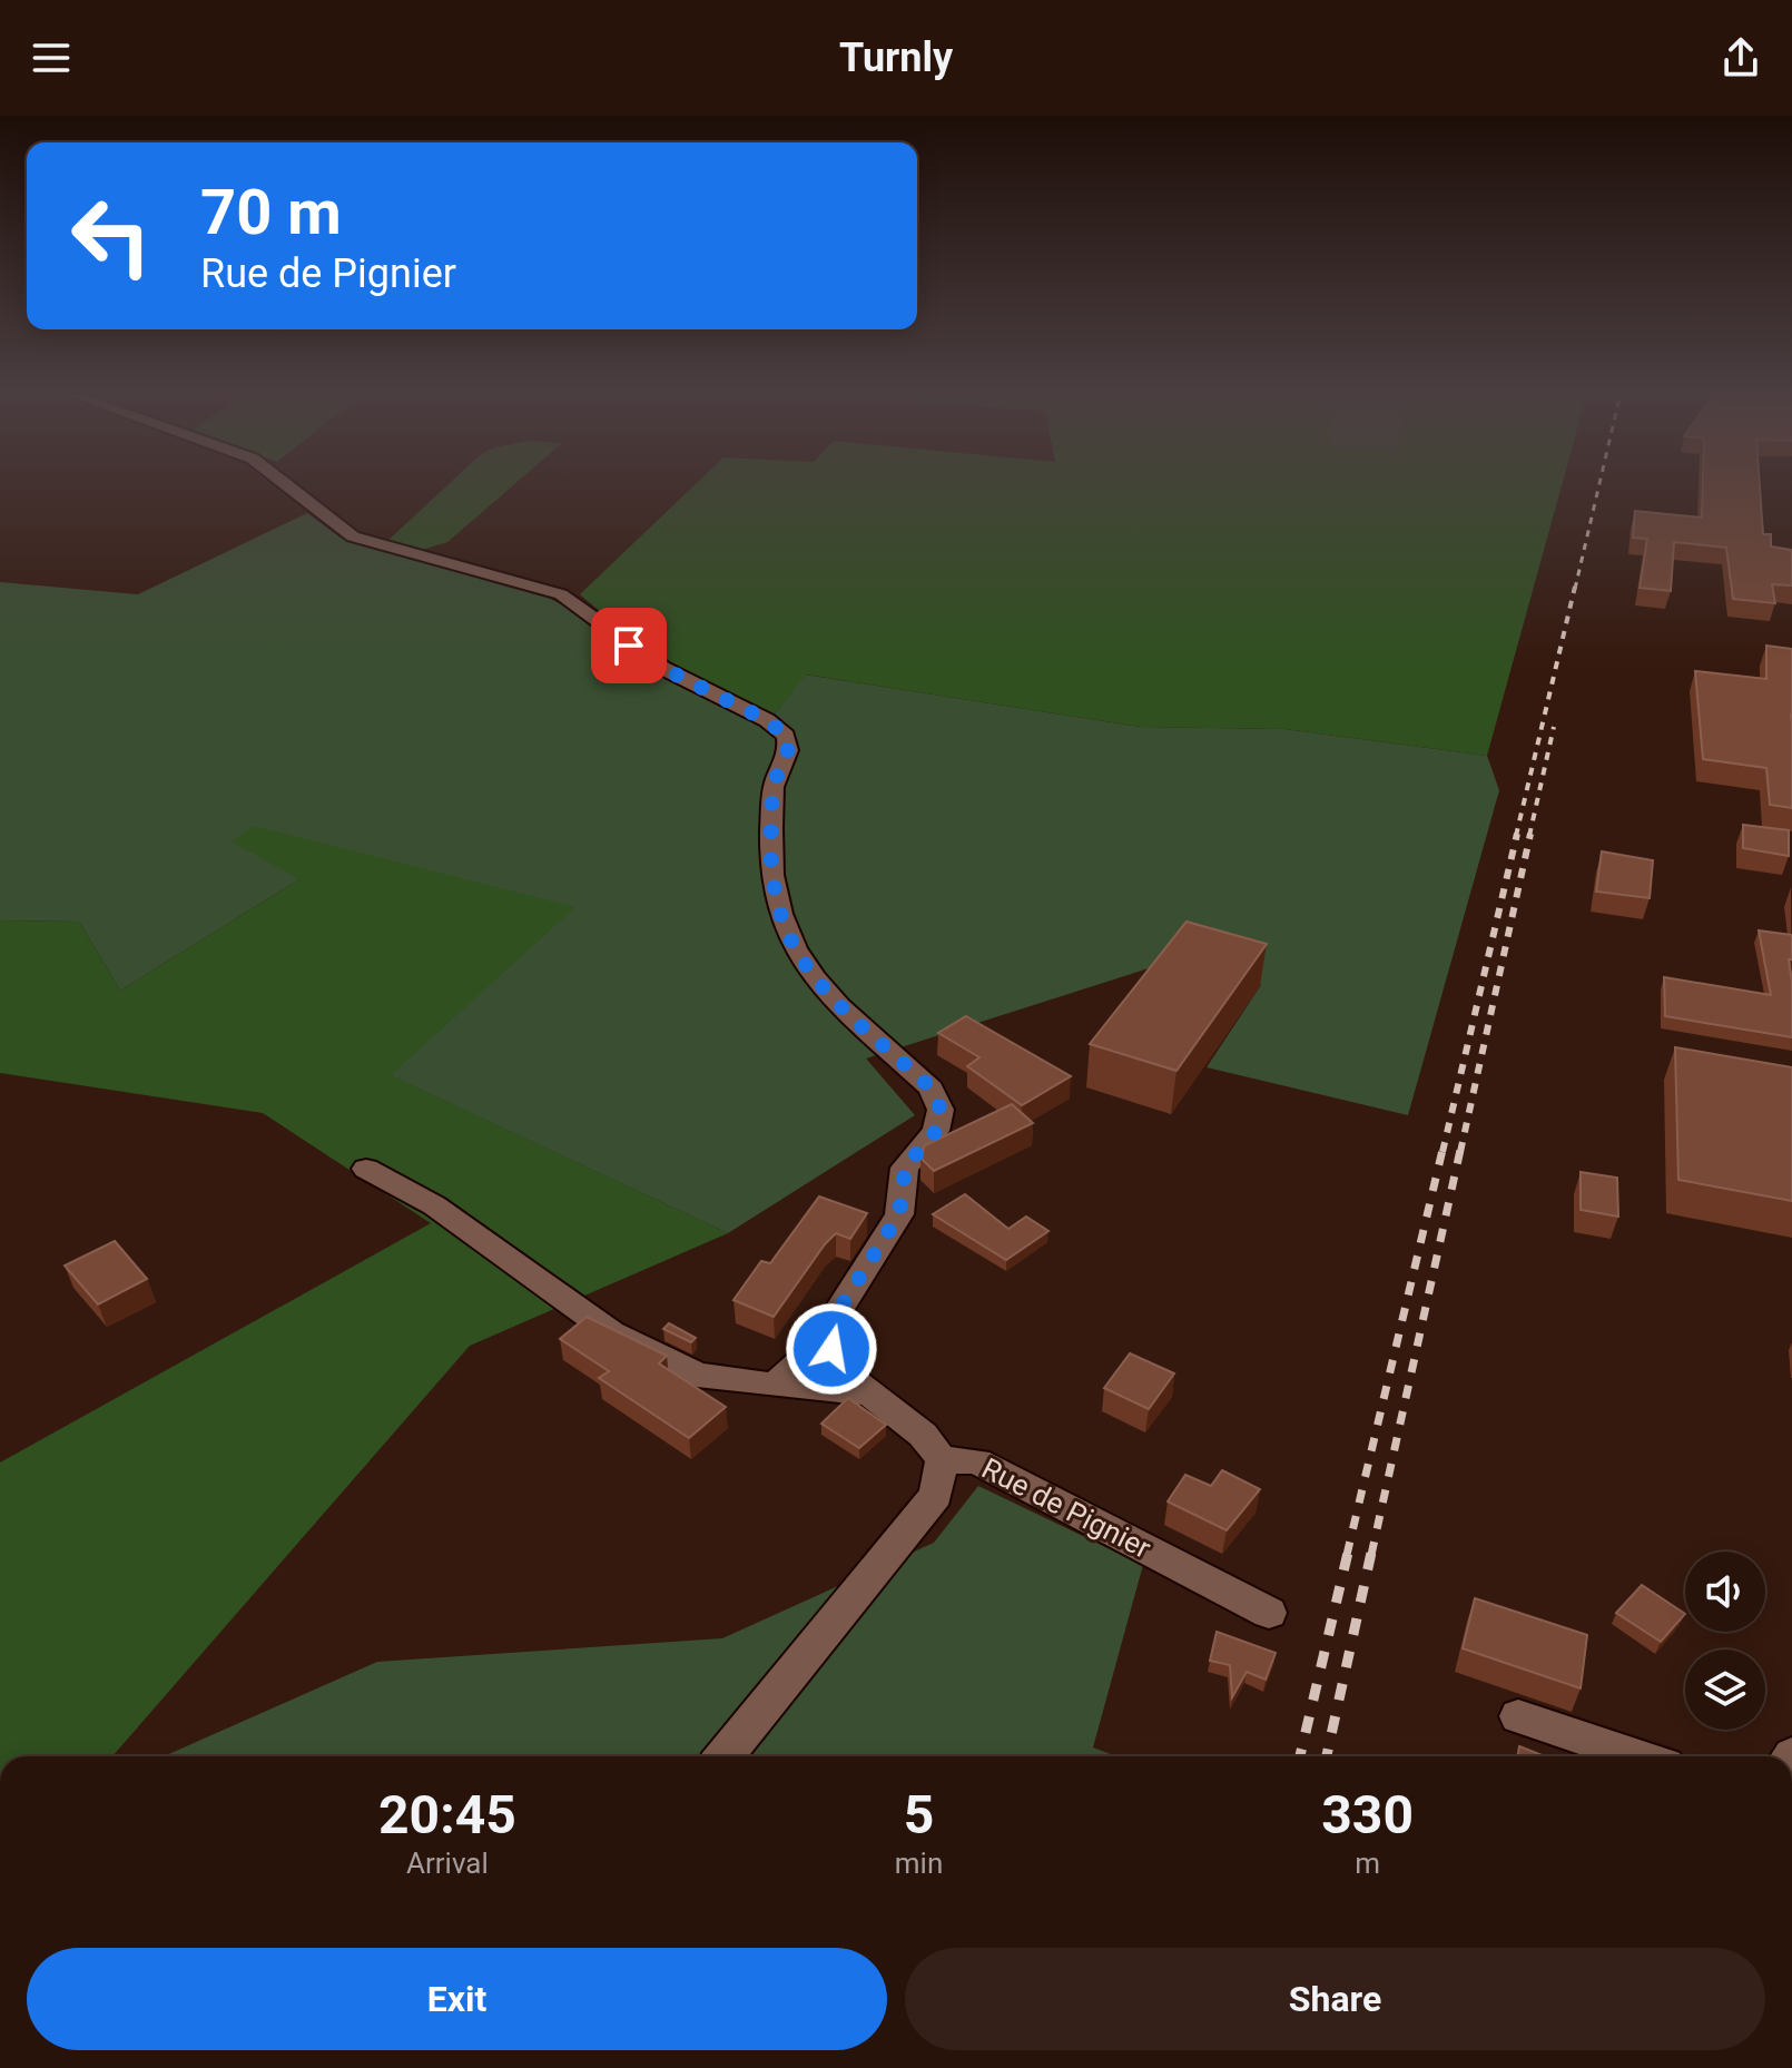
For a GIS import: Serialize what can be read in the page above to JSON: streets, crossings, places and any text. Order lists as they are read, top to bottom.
{
  "streets": {
    "street": ["Rue de Pignier"]
  },
  "page": {
    "header": "Turnly",
    "turn": ["70 m", "Rue de Pignier"],
    "eta": [
      "20:45",
      "Arrival",
      "5",
      "min",
      "330",
      "m"
    ],
    "buttons": ["Exit", "Share"]
  }
}
